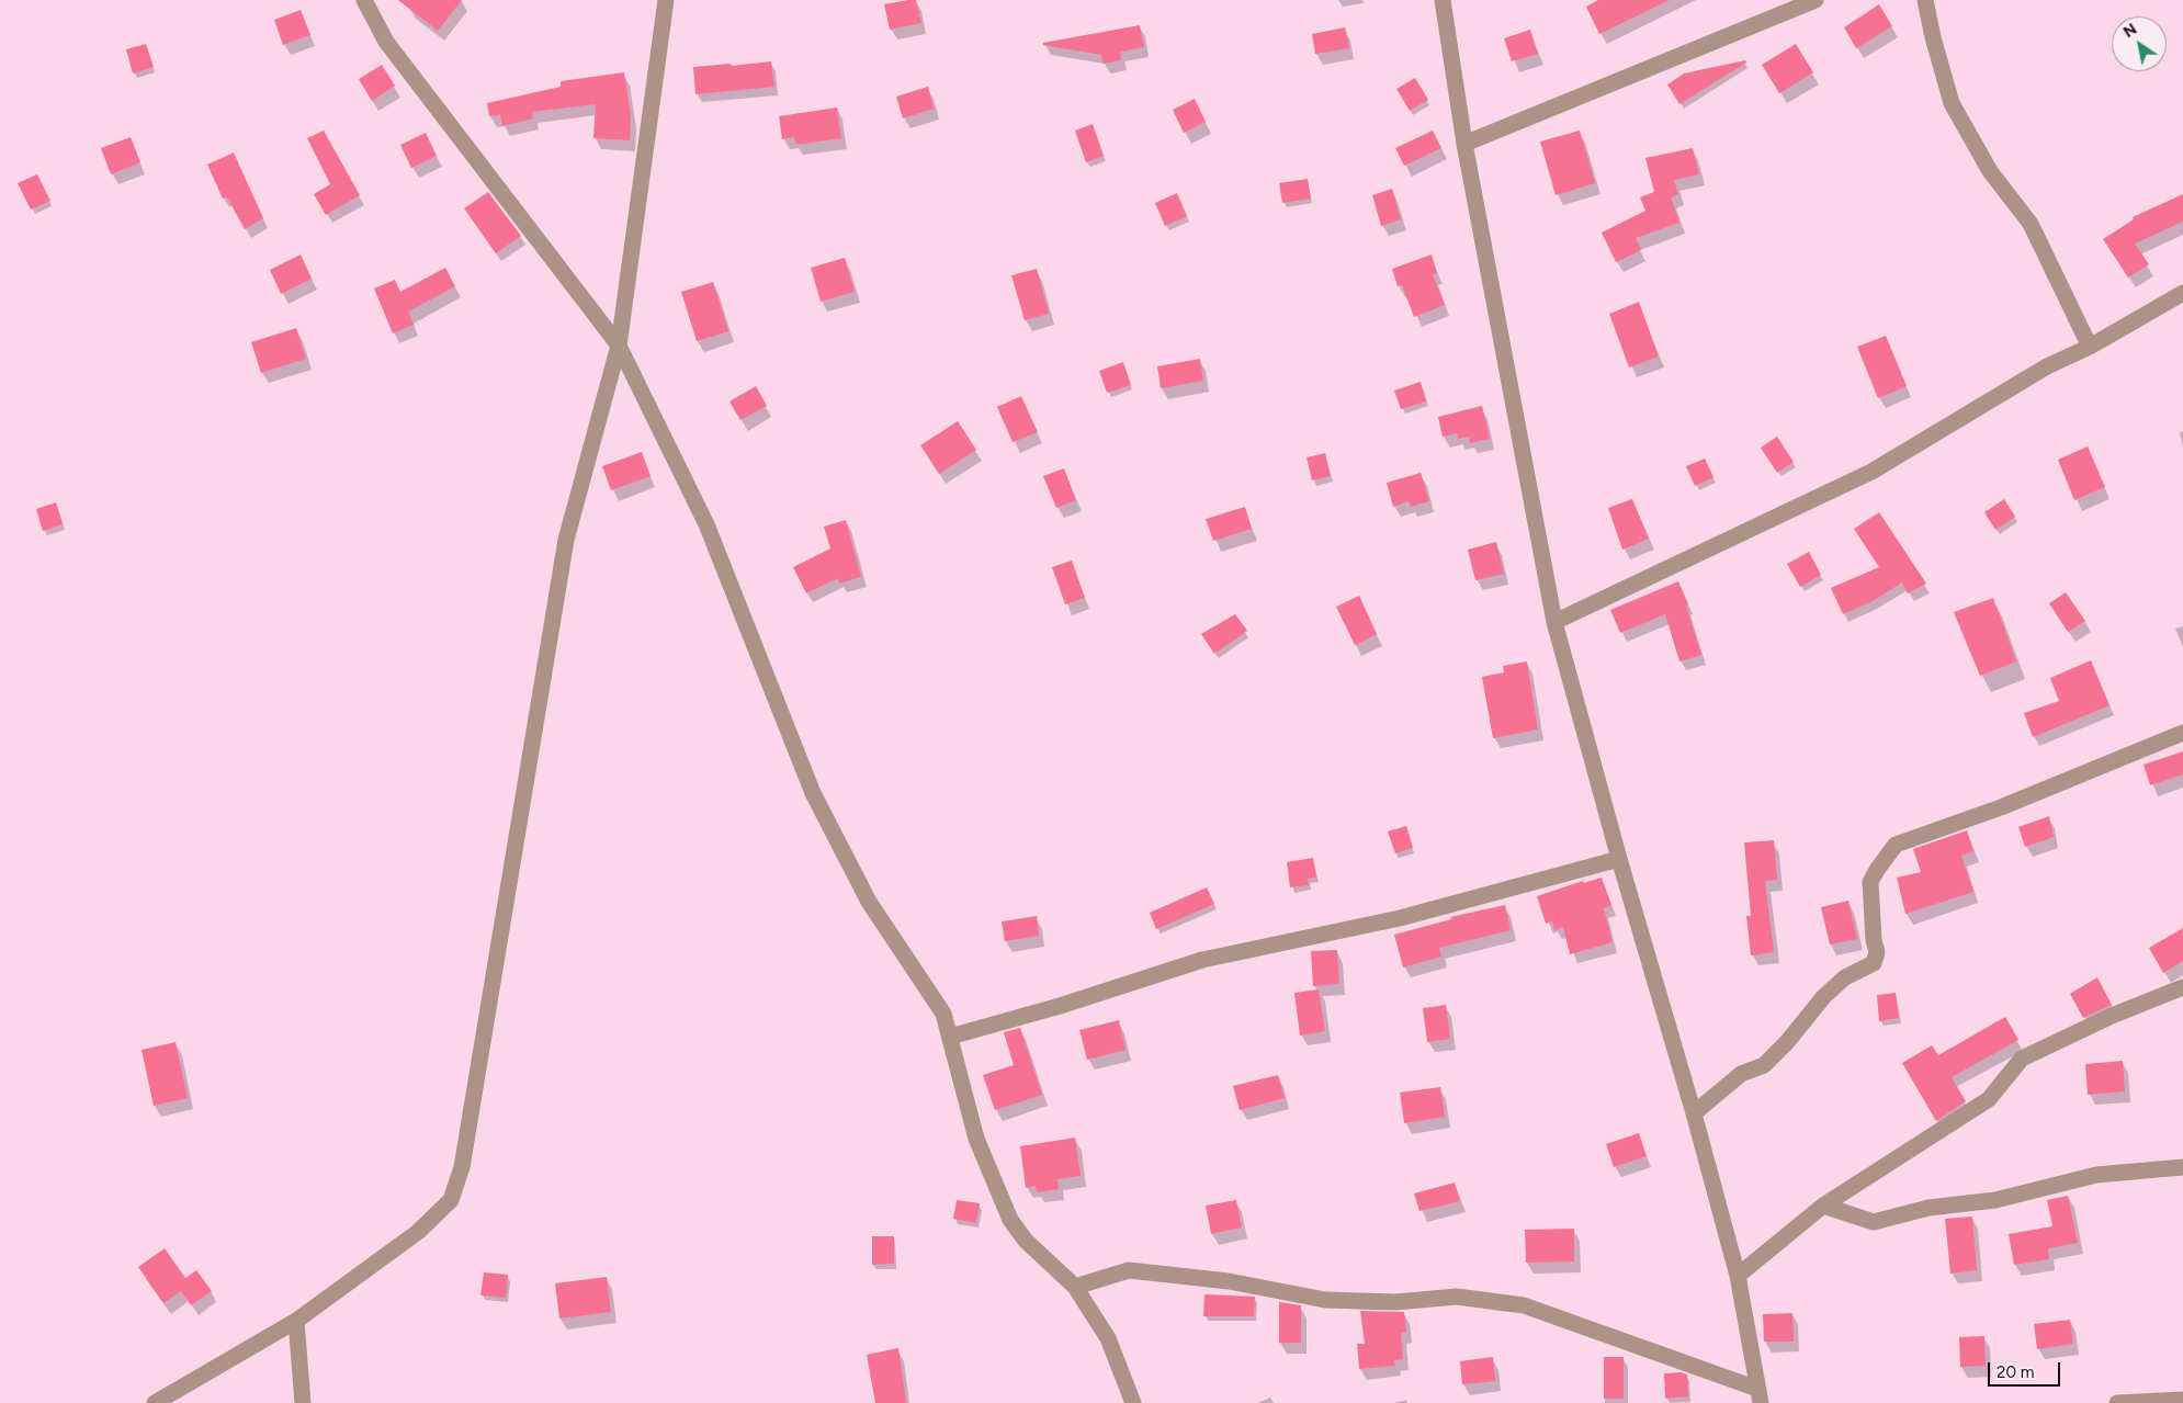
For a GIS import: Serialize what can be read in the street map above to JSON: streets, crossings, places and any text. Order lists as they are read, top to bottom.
{
  "scale_bar": "20 m",
  "north": "top left"
}
